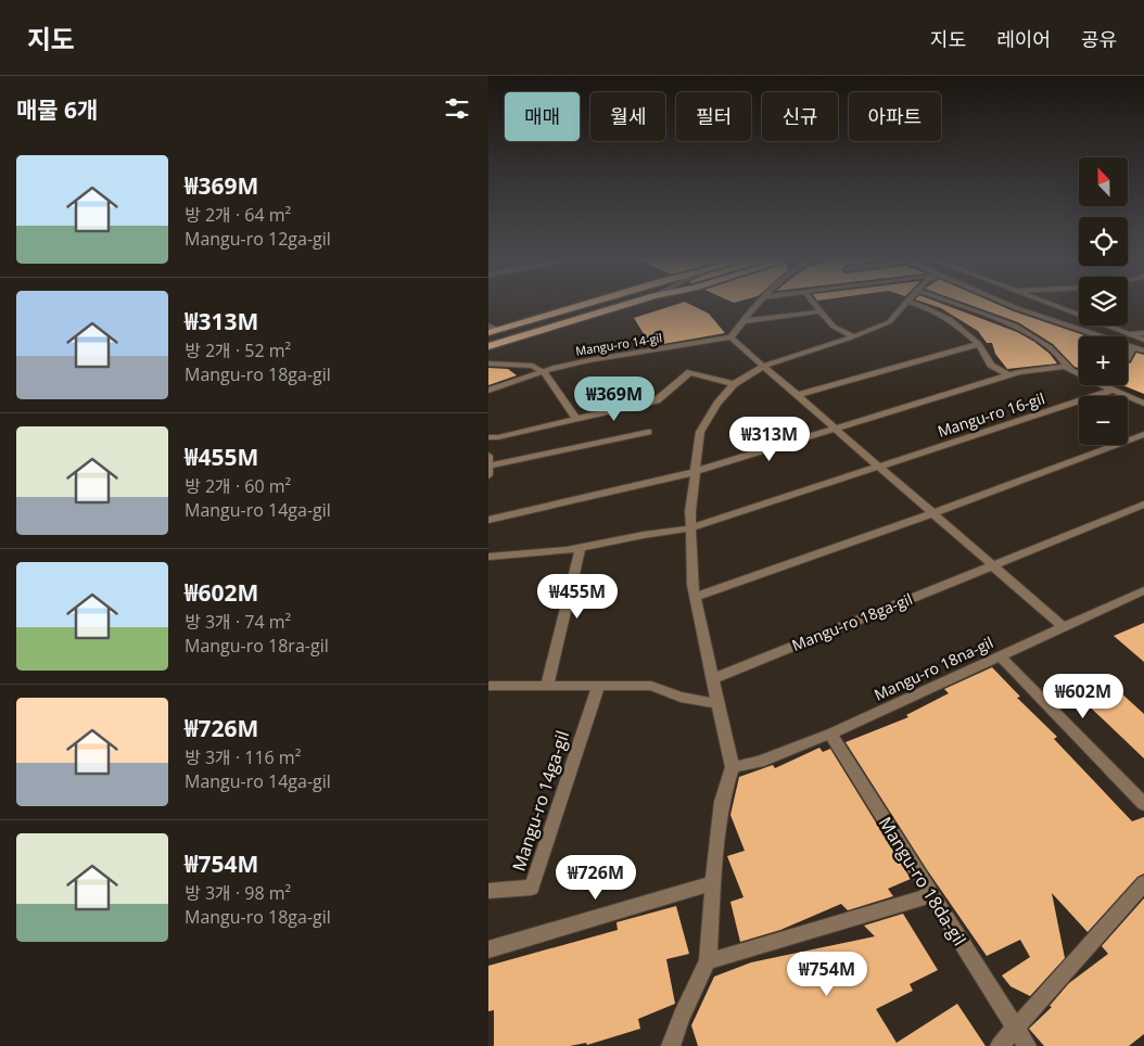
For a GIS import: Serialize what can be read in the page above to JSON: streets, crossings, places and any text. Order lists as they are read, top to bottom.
{
  "streets": {
    "street": [
      "Mangu-ro 14-gil",
      "Mangu-ro 16-gil",
      "Mangu-ro 18ga-gil",
      "Mangu-ro 18na-gil",
      "Mangu-ro 14ga-gil",
      "Mangu-ro 18da-gil"
    ]
  },
  "crossings": [
    ["Mangu-ro 18na-gil", "Mangu-ro 18da-gil"]
  ],
  "north": "top",
  "page": {
    "header": "지도",
    "nav": ["지도", "레이어", "공유"],
    "heading": "매물 6개",
    "chip": [
      "매매",
      "월세",
      "필터",
      "신규",
      "아파트"
    ],
    "list": [
      {
        "name": "₩369M",
        "note": "방 2개 · 64 m² · Mangu-ro 12ga-gil"
      },
      {
        "name": "₩313M",
        "note": "방 2개 · 52 m² · Mangu-ro 18ga-gil"
      },
      {
        "name": "₩455M",
        "note": "방 2개 · 60 m² · Mangu-ro 14ga-gil"
      },
      {
        "name": "₩602M",
        "note": "방 3개 · 74 m² · Mangu-ro 18ra-gil"
      },
      {
        "name": "₩726M",
        "note": "방 3개 · 116 m² · Mangu-ro 14ga-gil"
      },
      {
        "name": "₩754M",
        "note": "방 3개 · 98 m² · Mangu-ro 18ga-gil"
      }
    ],
    "map_buttons": ["+", "−"],
    "price": [
      "₩369M",
      "₩313M",
      "₩455M",
      "₩602M",
      "₩726M",
      "₩754M"
    ]
  }
}
